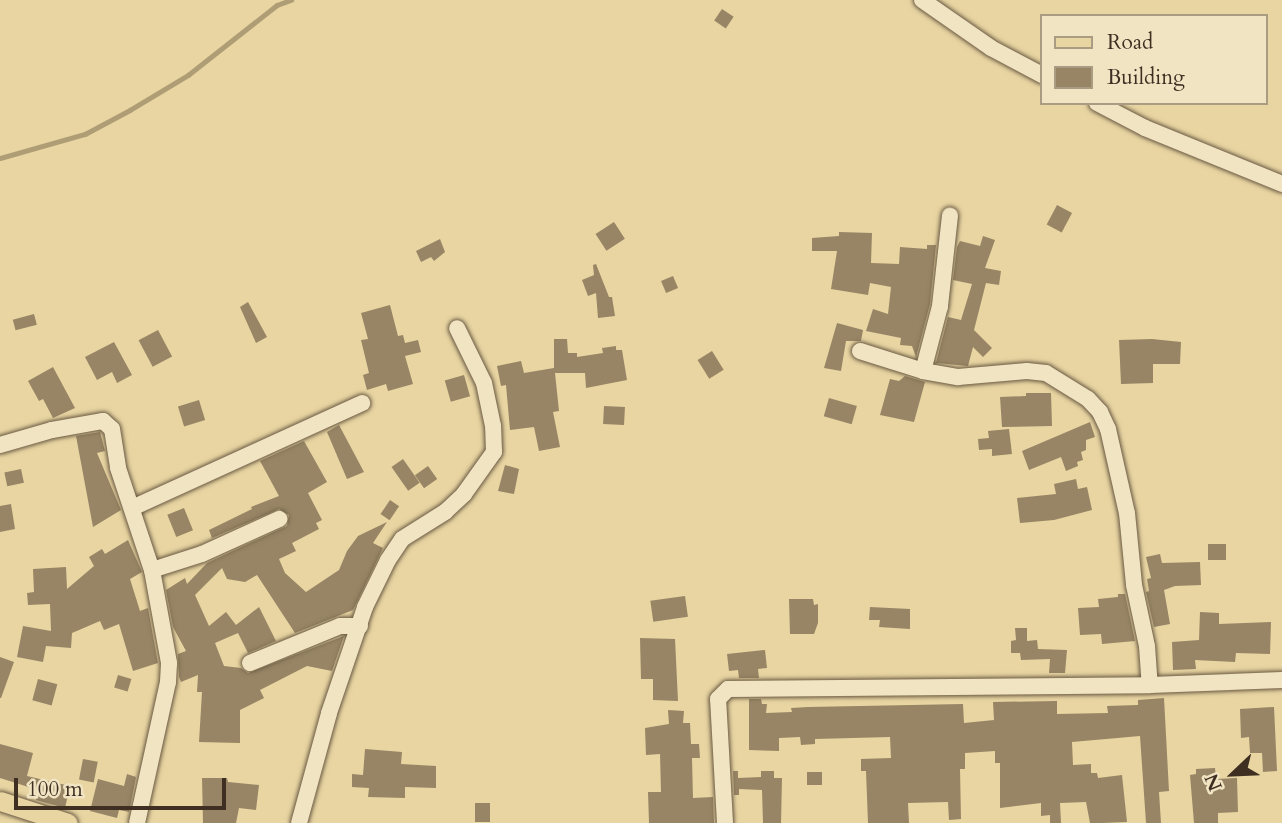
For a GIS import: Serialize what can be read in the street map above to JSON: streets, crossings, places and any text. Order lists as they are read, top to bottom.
{
  "legend": ["Road", "Building"],
  "scale_bar": "100 m",
  "north": "bottom left"
}
